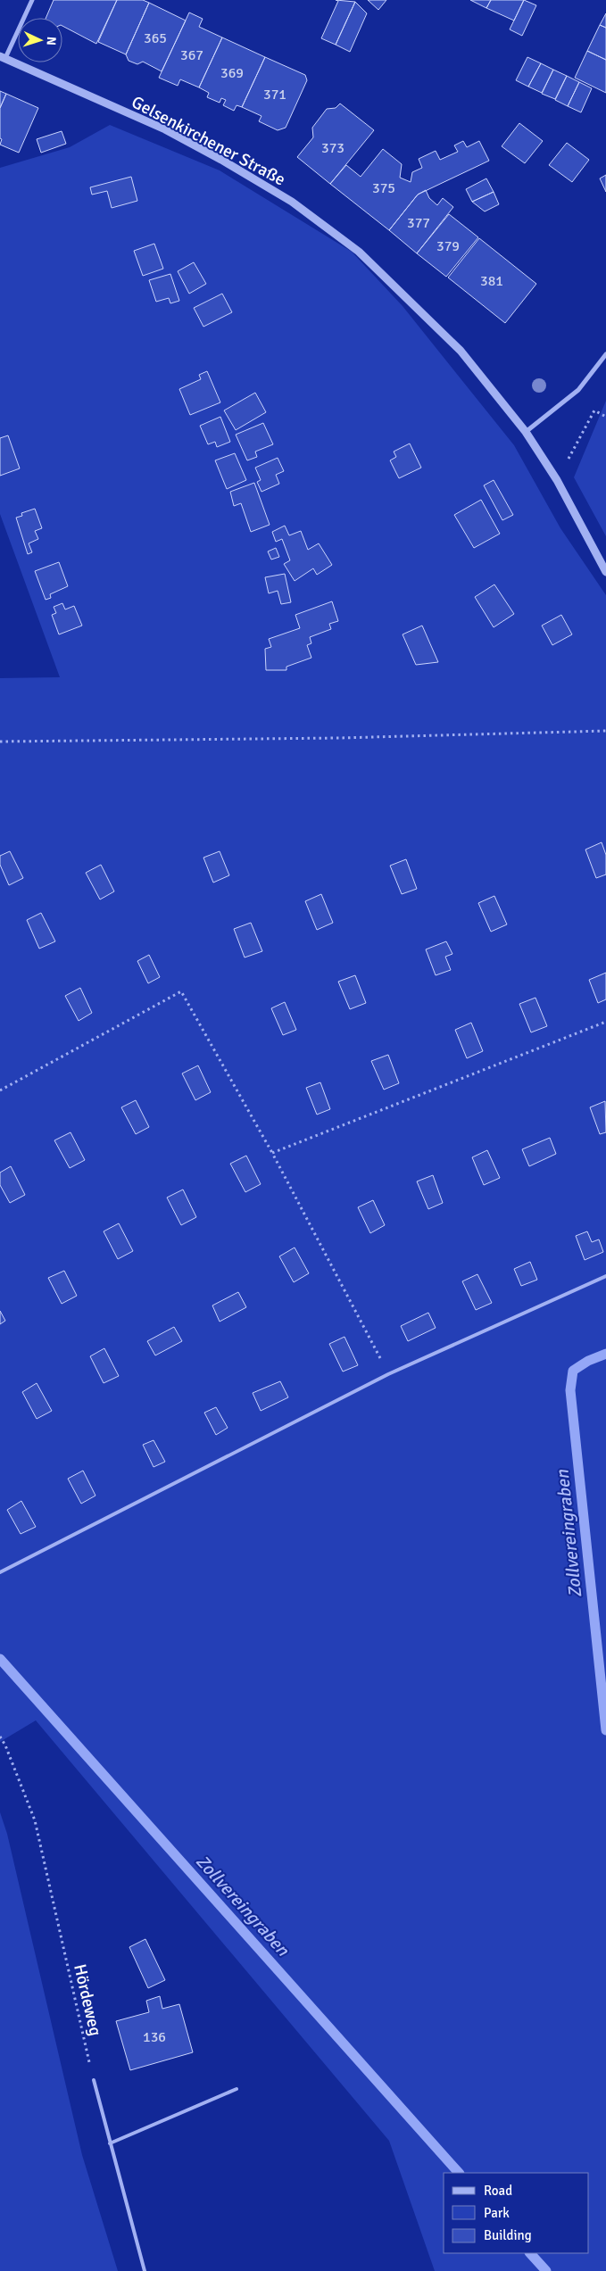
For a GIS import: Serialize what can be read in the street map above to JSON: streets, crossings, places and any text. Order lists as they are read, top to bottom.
{
  "streets": {
    "street": ["Gelsenkirchener Straße"],
    "path": ["Hördeweg"]
  },
  "water": ["Zollvereingraben"],
  "house_numbers": [
    "365",
    "367",
    "369",
    "371",
    "373",
    "375",
    "377",
    "379",
    "381",
    "136"
  ],
  "legend": ["Road", "Park", "Building"],
  "north": "right"
}
